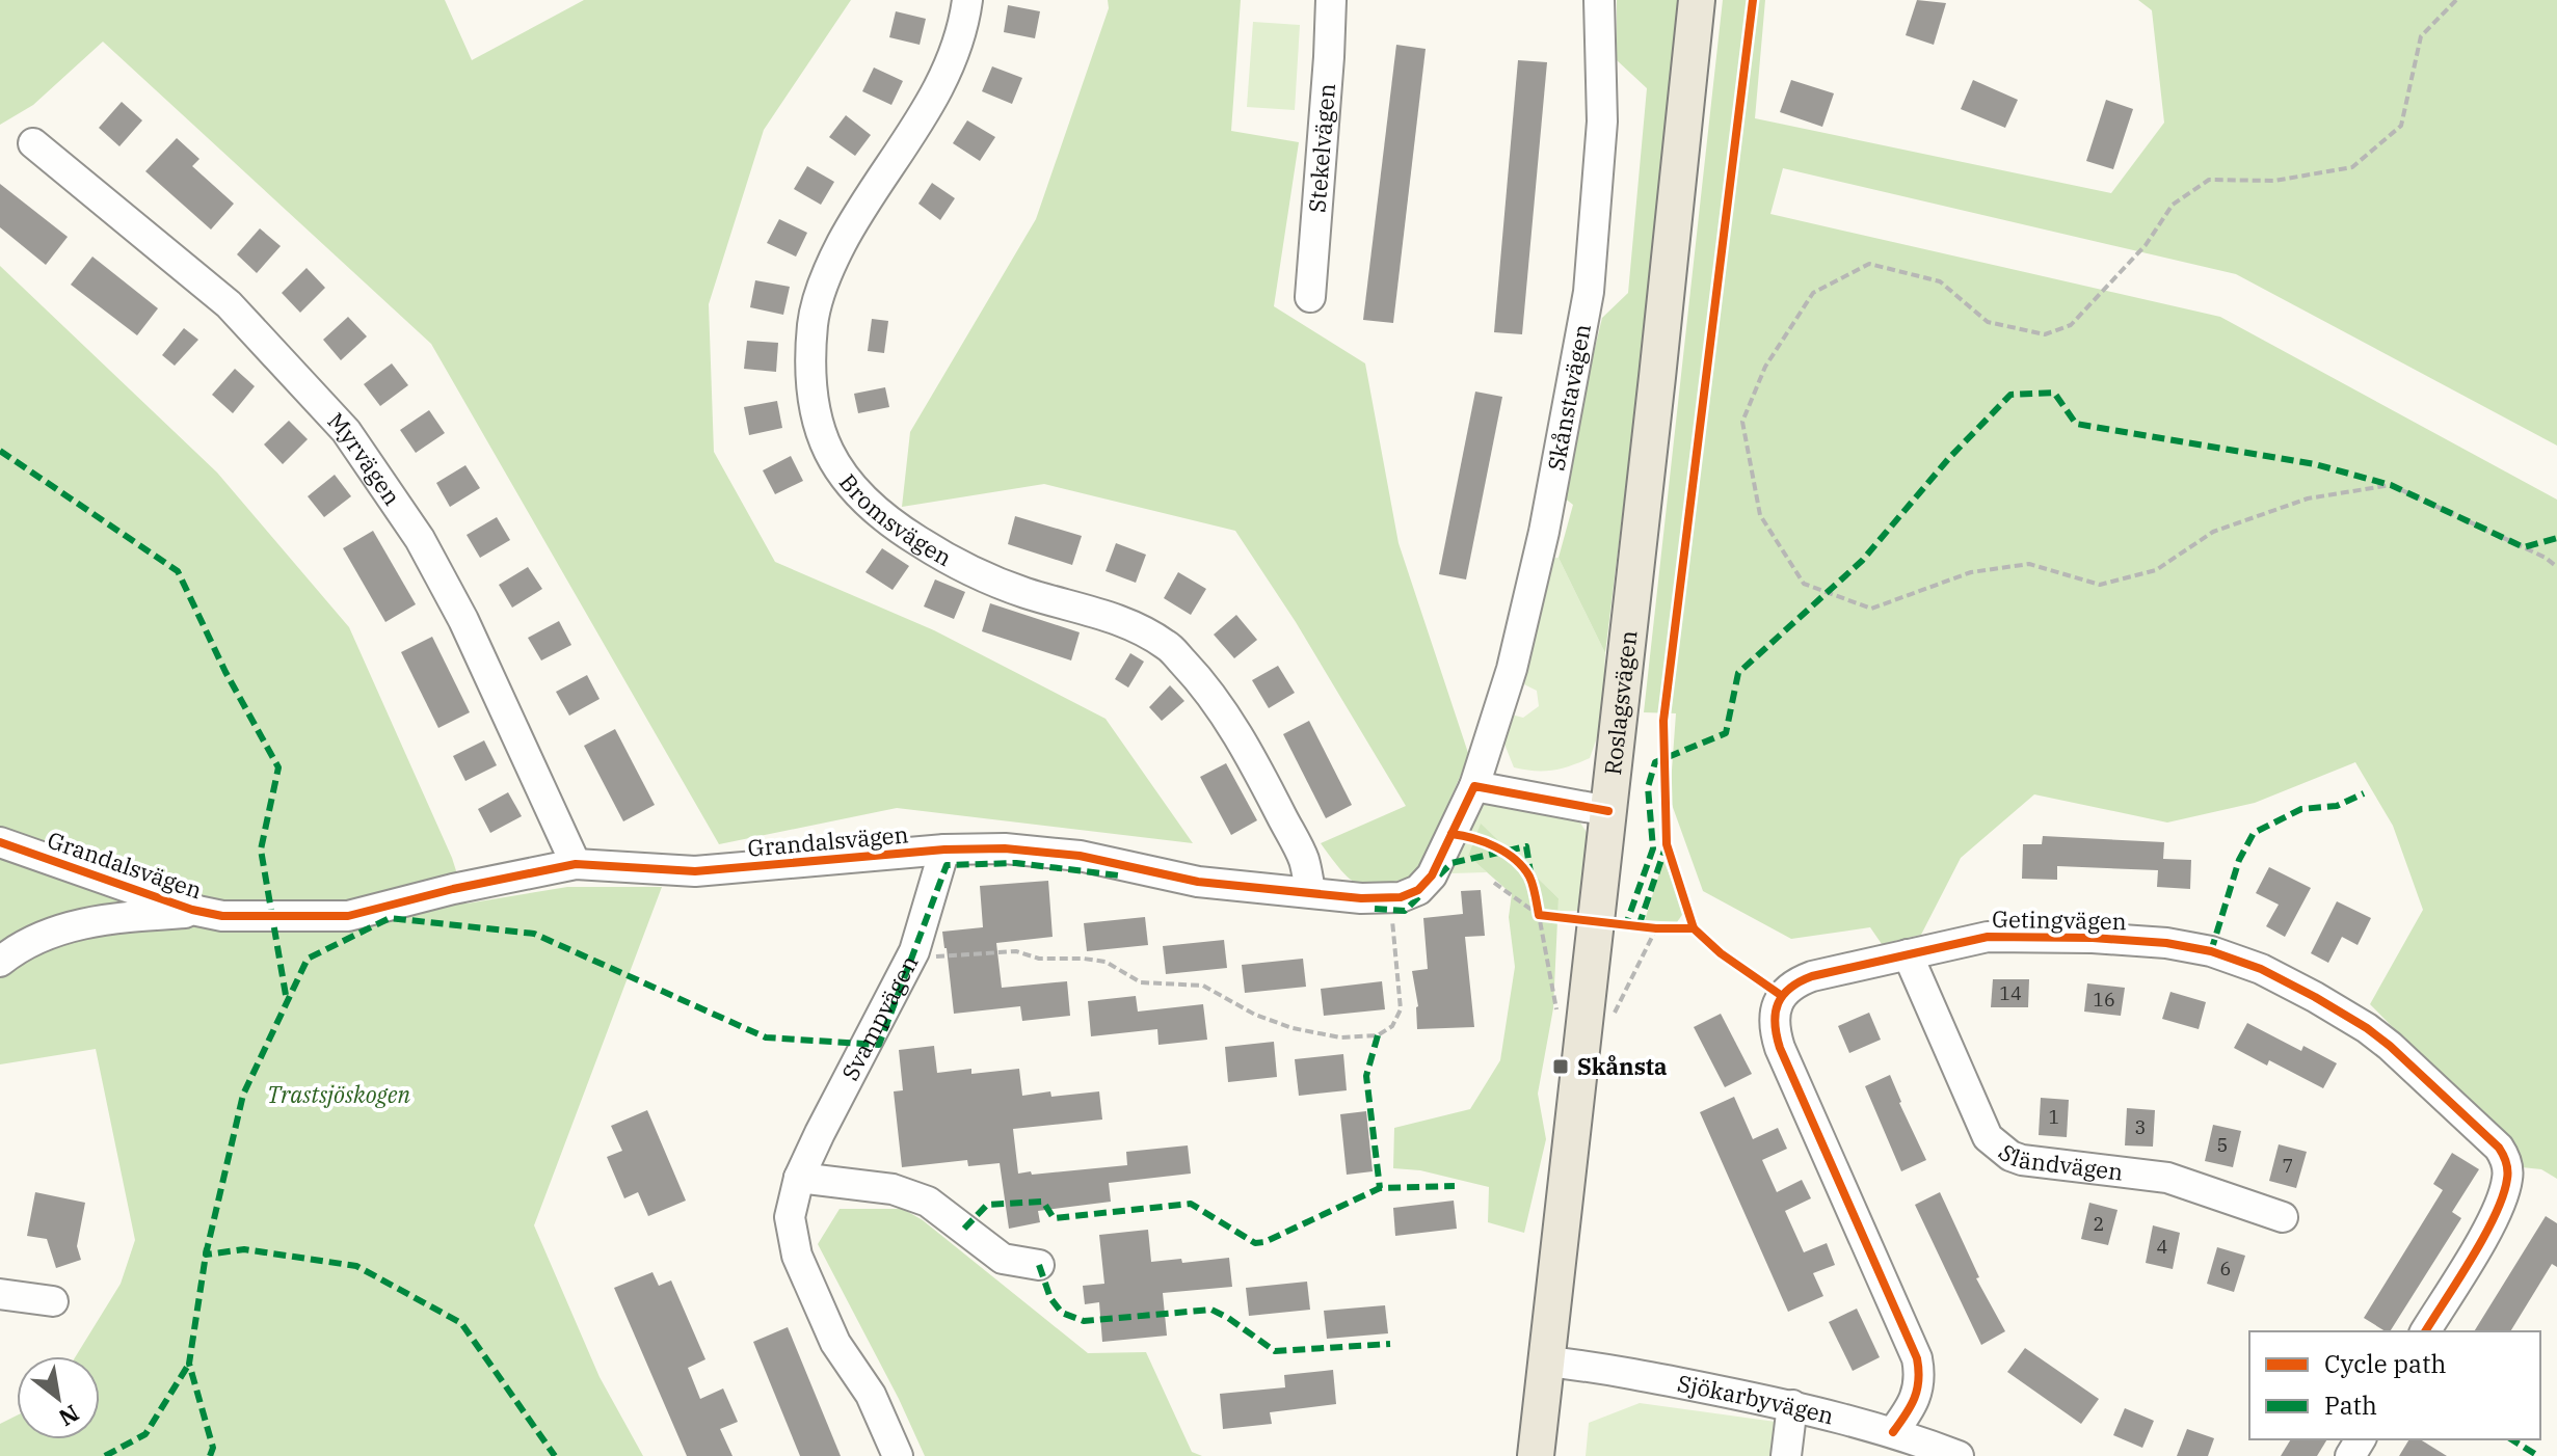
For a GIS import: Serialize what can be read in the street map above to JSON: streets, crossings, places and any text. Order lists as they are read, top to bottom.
{
  "streets": {
    "main road": ["Roslagsvägen"],
    "street": [
      "Stekelvägen",
      "Skånstavägen",
      "Myrvägen",
      "Bromsvägen",
      "Grandalsvägen",
      "Getingvägen",
      "Svampvägen",
      "Sländvägen",
      "Sjökarbyvägen"
    ]
  },
  "crossings": [
    ["Skånstavägen", "Grandalsvägen"],
    ["Myrvägen", "Grandalsvägen"],
    ["Bromsvägen", "Grandalsvägen"],
    ["Roslagsvägen", "Sjökarbyvägen"],
    ["Grandalsvägen", "Svampvägen"],
    ["Getingvägen", "Sländvägen"],
    ["Getingvägen", "Sjökarbyvägen"]
  ],
  "parks": ["Trastsjöskogen"],
  "places": {
    "transit": ["Skånsta"]
  },
  "house_numbers": [
    "14",
    "16",
    "1",
    "3",
    "5",
    "7",
    "2",
    "4",
    "6"
  ],
  "legend": ["Cycle path", "Path"],
  "north": "bottom right"
}
